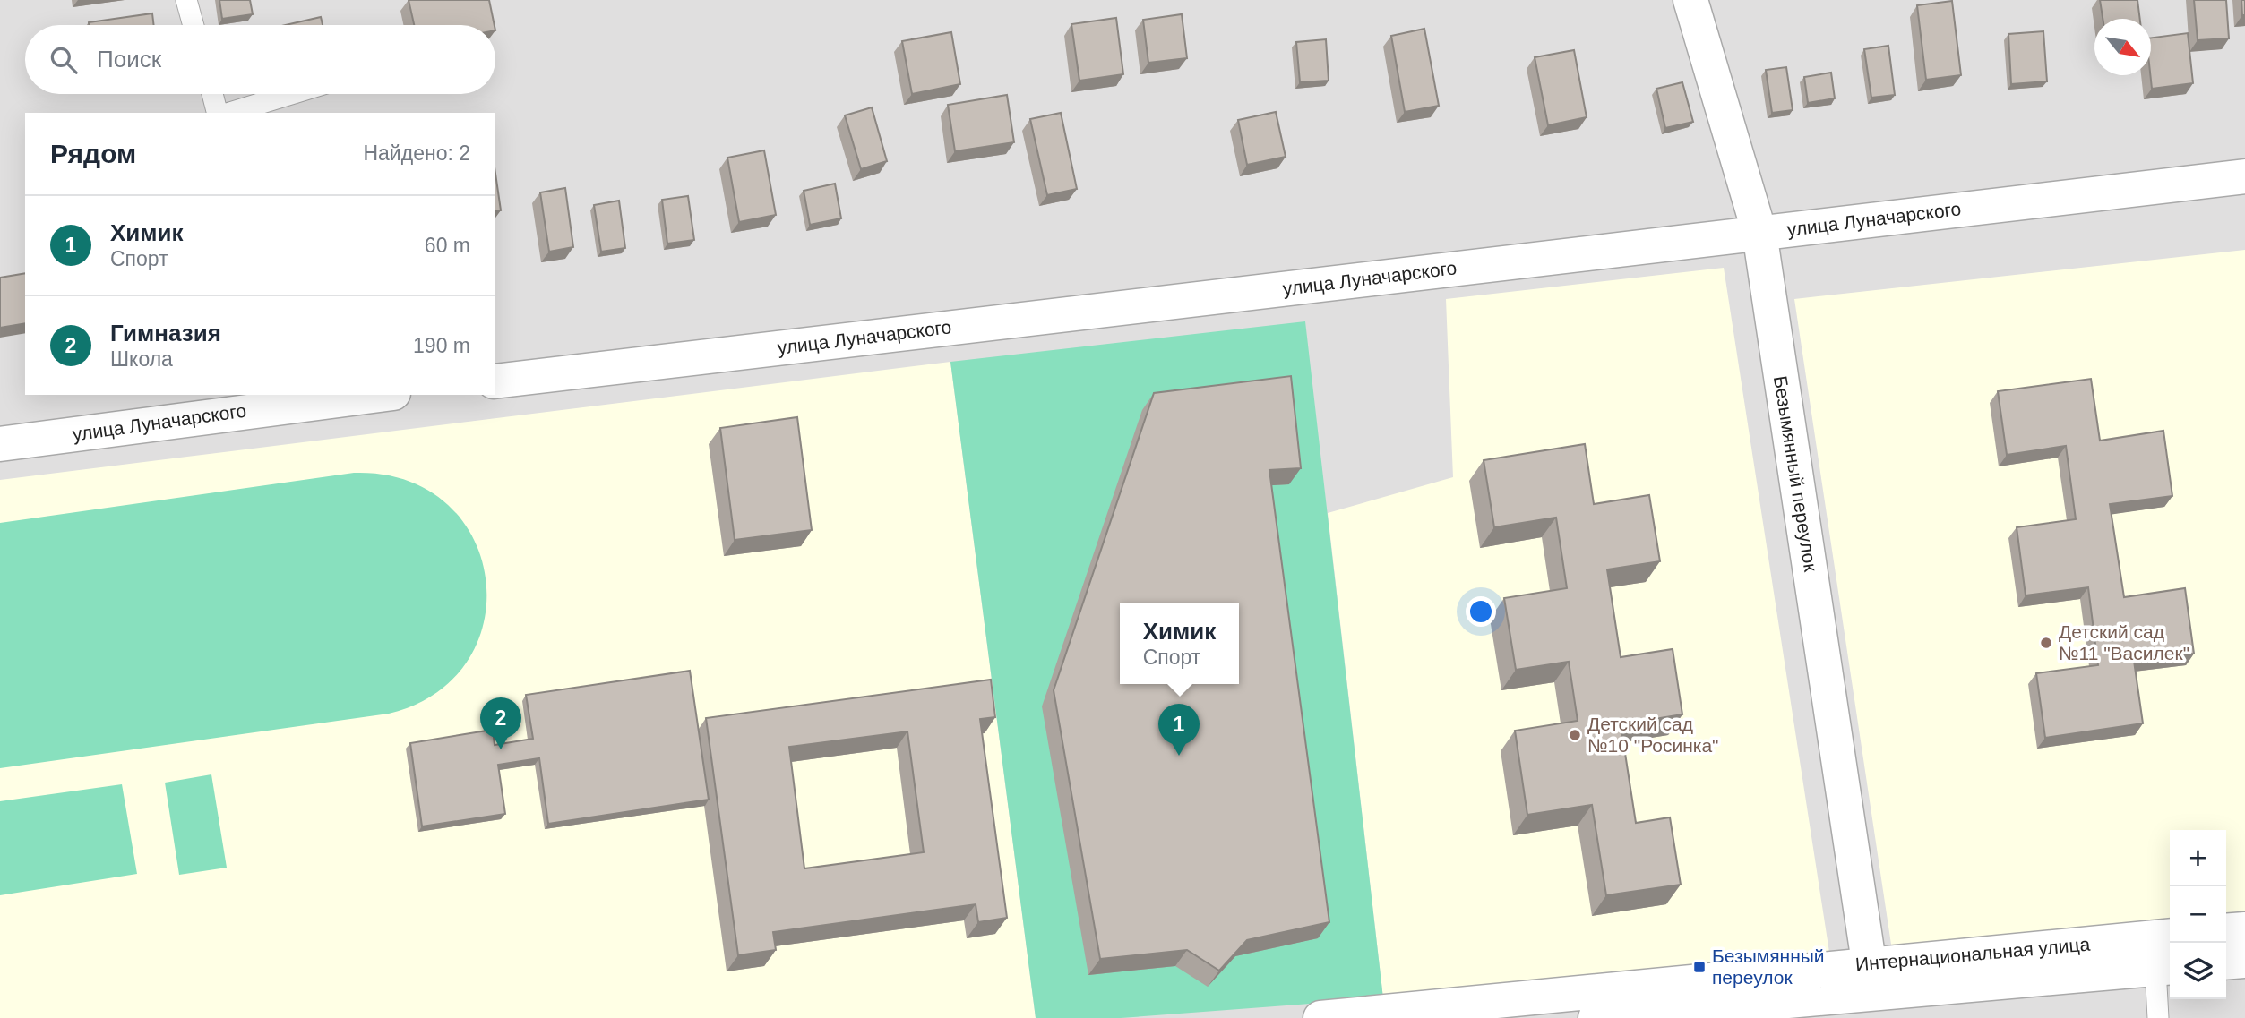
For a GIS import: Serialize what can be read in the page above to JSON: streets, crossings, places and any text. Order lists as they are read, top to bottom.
{
  "streets": {
    "street": ["улица Луначарского", "Безымянный переулок", "Интернациональная улица"]
  },
  "crossings": [
    ["улица Луначарского", "Безымянный переулок"],
    ["Безымянный переулок", "Интернациональная улица"]
  ],
  "places": {
    "other": ["Детский сад №11 \"Василек\"", "Детский сад №10 \"Росинка\""],
    "transit": ["Безымянный переулок"]
  },
  "north": "bottom right",
  "page": {
    "search": "Поиск",
    "heading": ["Рядом", "Найдено: 2"],
    "list": [
      {
        "mark": "1",
        "name": "Химик",
        "note": "Спорт",
        "value": "60 m"
      },
      {
        "mark": "2",
        "name": "Гимназия",
        "note": "Школа",
        "value": "190 m"
      }
    ],
    "popup": ["Химик", "Спорт"],
    "pins": ["2", "1"],
    "map_buttons": ["+", "−"]
  }
}
